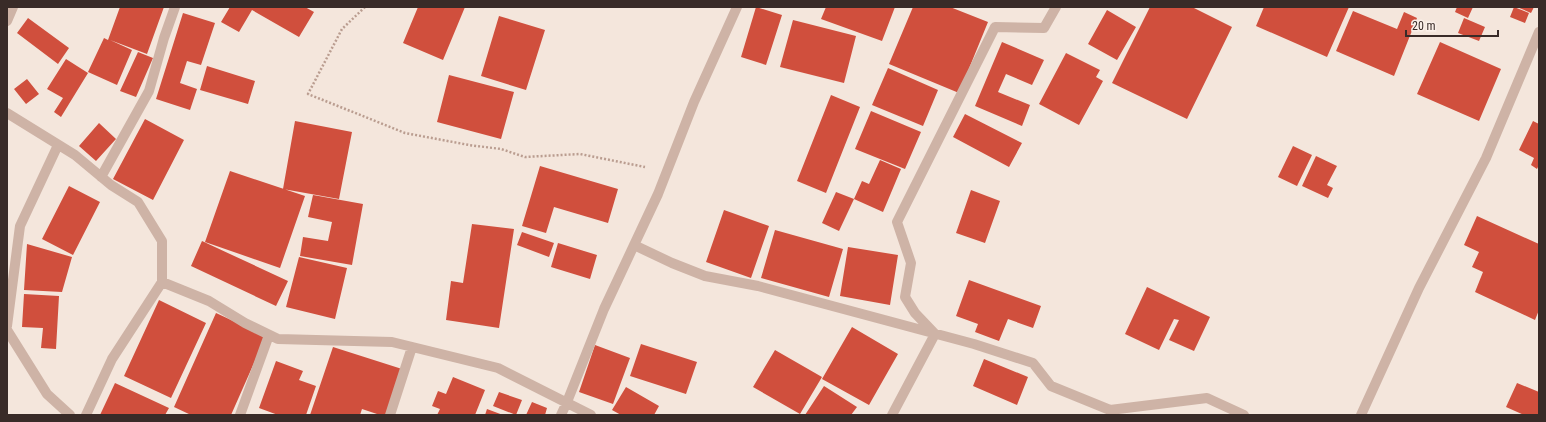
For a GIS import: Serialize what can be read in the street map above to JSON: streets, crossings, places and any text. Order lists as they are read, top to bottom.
{
  "scale_bar": "20 m"
}
